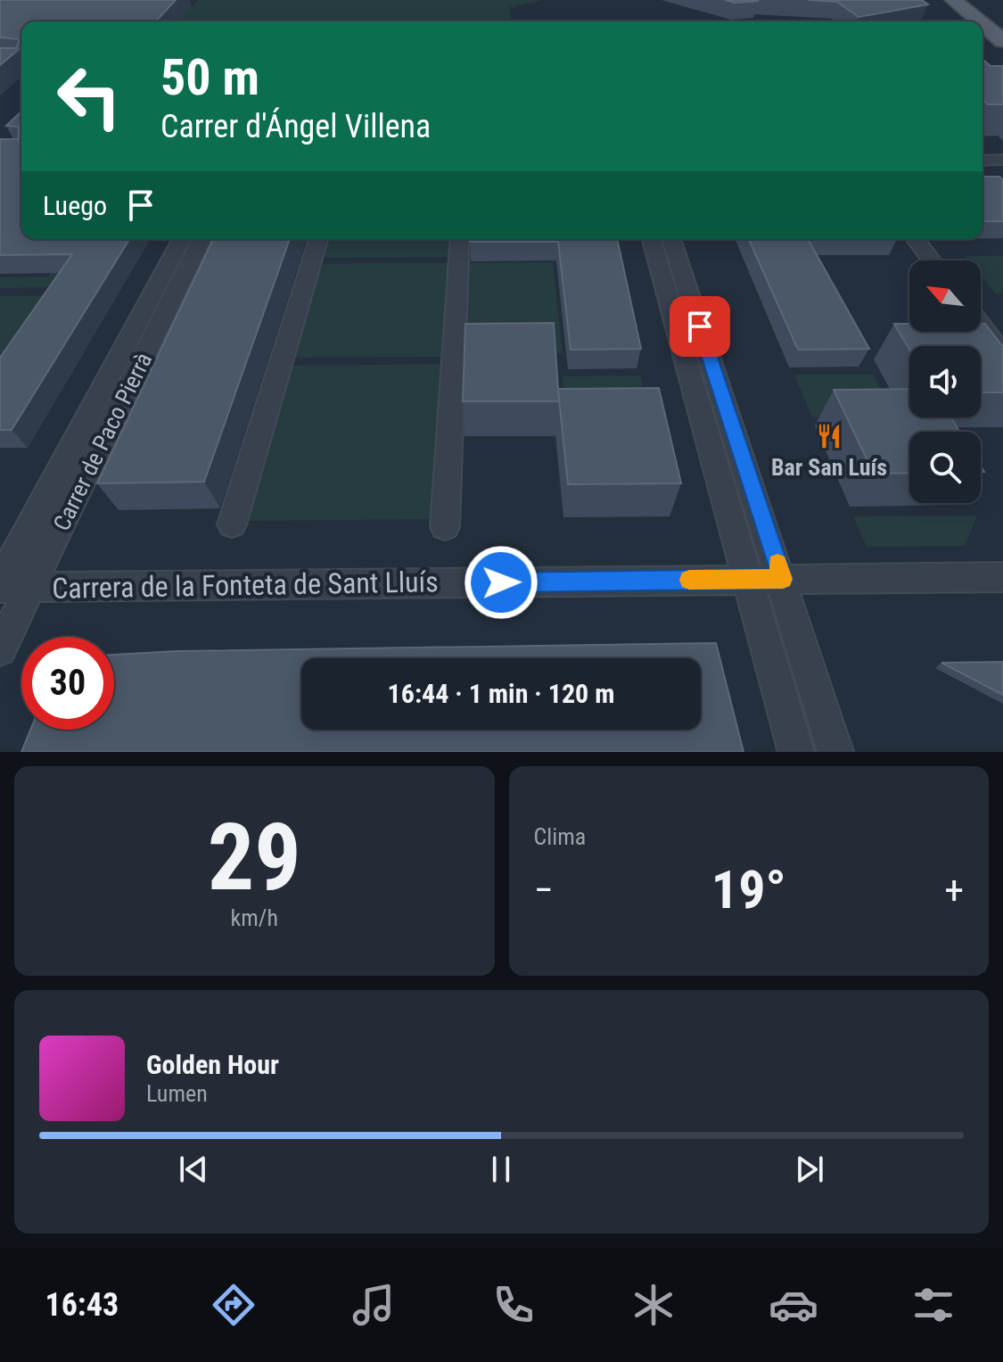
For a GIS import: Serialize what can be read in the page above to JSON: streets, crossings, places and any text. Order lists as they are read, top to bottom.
{
  "streets": {
    "street": ["Carrer de Paco Pierrà", "Carrera de la Fonteta de Sant Lluís"]
  },
  "crossings": [
    ["Carrer de Paco Pierrà", "Carrera de la Fonteta de Sant Lluís"]
  ],
  "places": {
    "restaurant": ["Bar San Luís"]
  },
  "north": "top left",
  "page": {
    "turn": ["50 m", "Carrer d'Ángel Villena"],
    "then": "Luego",
    "limit": "30",
    "trip": "16:44 · 1 min · 120 m",
    "tile": [
      ["29", "km/h"],
      "Clima"
    ],
    "heat": ["−", "19°", "+"],
    "song": ["Golden Hour", "Lumen"],
    "tabs": "16:43"
  }
}
